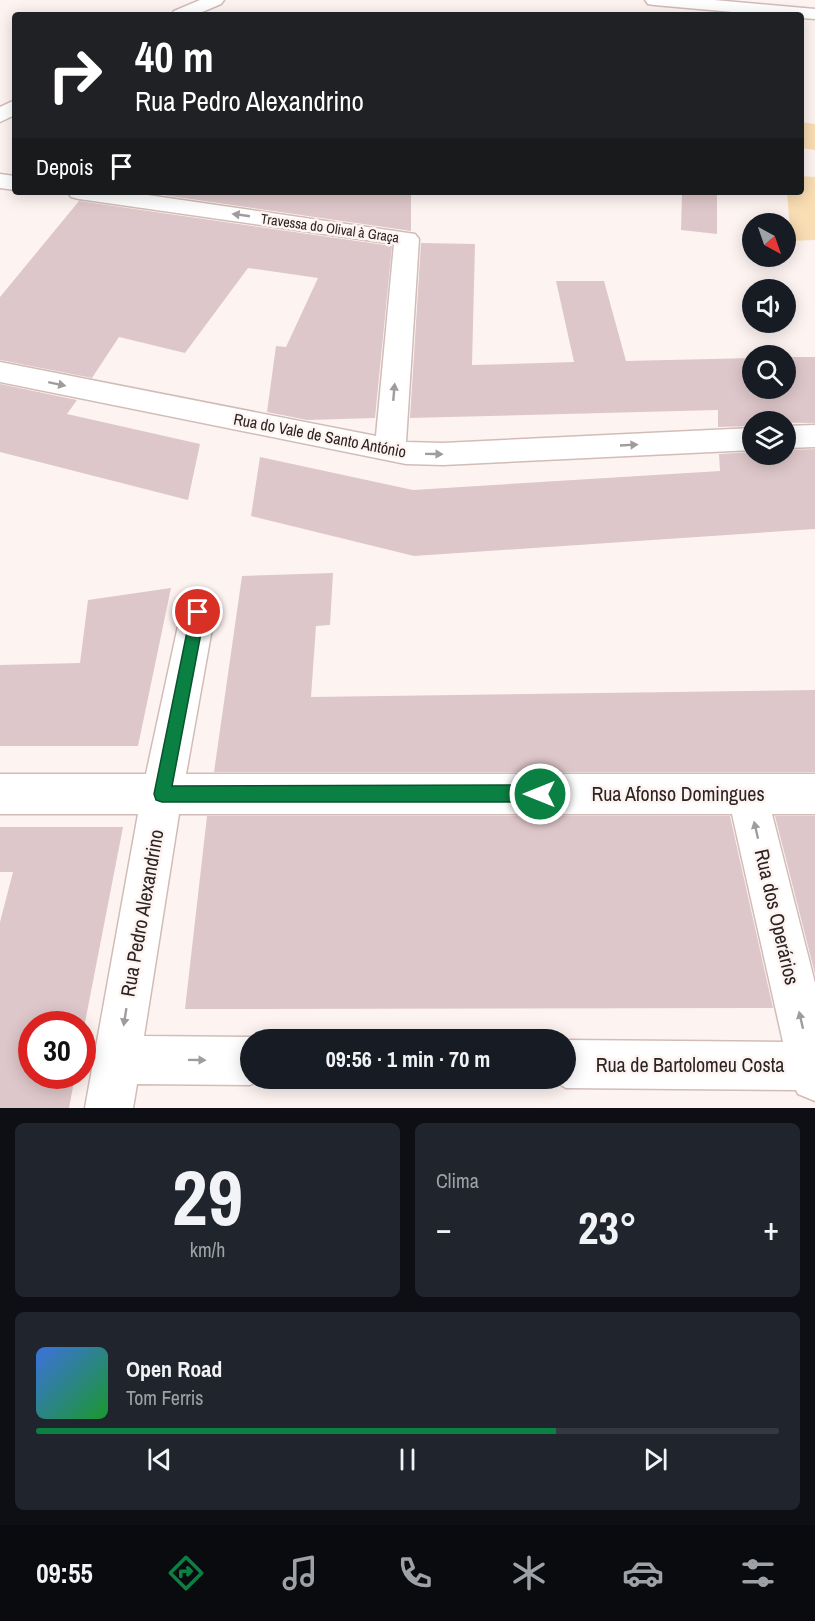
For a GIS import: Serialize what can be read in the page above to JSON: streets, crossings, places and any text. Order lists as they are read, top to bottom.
{
  "streets": {
    "street": [
      "Travessa do Olival à Graça",
      "Rua do Vale de Santo António",
      "Rua Afonso Domingues",
      "Rua Pedro Alexandrino",
      "Rua dos Operários",
      "Rua de Bartolomeu Costa"
    ]
  },
  "crossings": [
    ["Travessa do Olival à Graça", "Rua do Vale de Santo António"],
    ["Rua Afonso Domingues", "Rua Pedro Alexandrino"],
    ["Rua Afonso Domingues", "Rua dos Operários"],
    ["Rua dos Operários", "Rua de Bartolomeu Costa"]
  ],
  "one_way": ["Rua do Vale de Santo António", "Rua Pedro Alexandrino", "Rua dos Operários"],
  "north": "bottom right",
  "page": {
    "turn": ["40 m", "Rua Pedro Alexandrino"],
    "then": "Depois",
    "limit": "30",
    "trip": "09:56 · 1 min · 70 m",
    "tile": [
      ["29", "km/h"],
      "Clima"
    ],
    "heat": ["−", "23°", "+"],
    "song": ["Open Road", "Tom Ferris"],
    "tabs": "09:55"
  }
}
